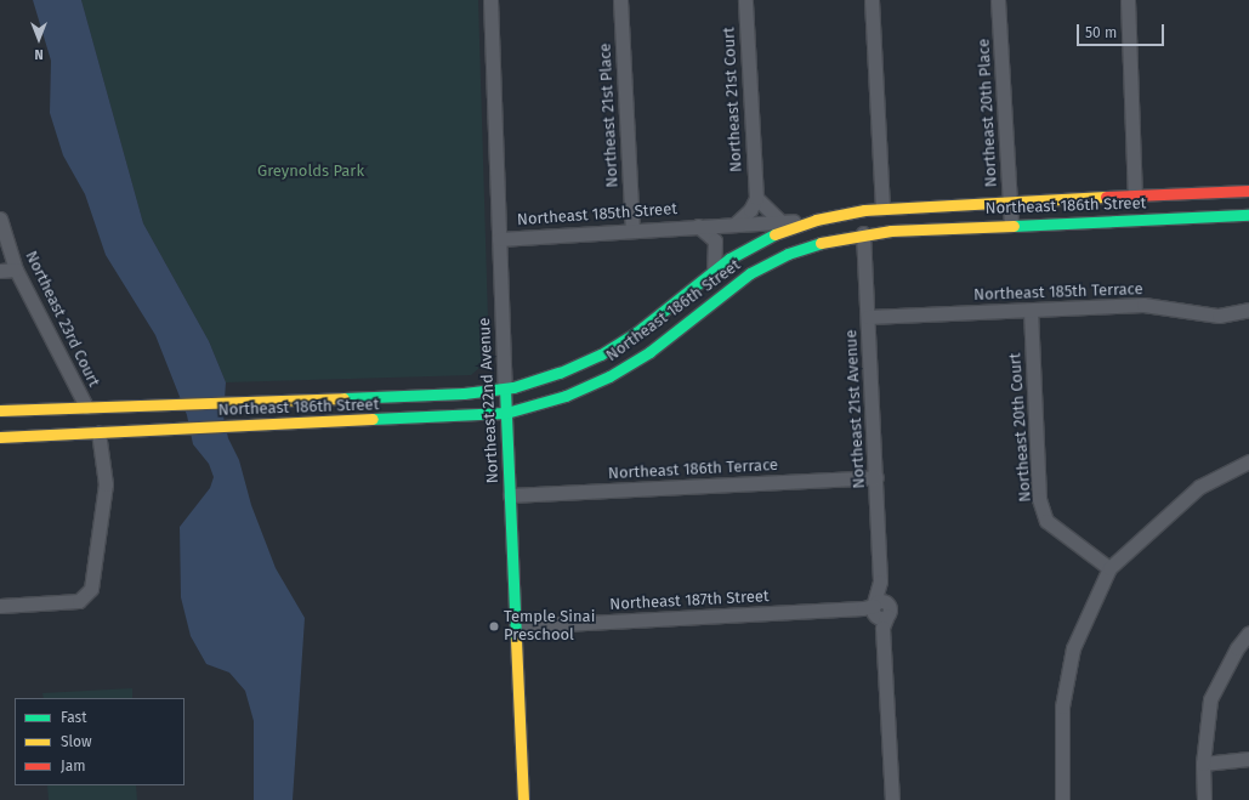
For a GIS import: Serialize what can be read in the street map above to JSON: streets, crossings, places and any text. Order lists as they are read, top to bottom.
{
  "streets": {
    "main road": ["Northeast 186th Street", "Northeast 22nd Avenue"],
    "street": [
      "Northeast 21st Court",
      "Northeast 20th Place",
      "Northeast 21st Place",
      "Northeast 185th Street",
      "Northeast 185th Terrace",
      "Northeast 23rd Court",
      "Northeast 21st Avenue",
      "Northeast 20th Court",
      "Northeast 186th Terrace",
      "Northeast 187th Street"
    ]
  },
  "crossings": [
    ["Northeast 20th Place", "Northeast 186th Street"],
    ["Northeast 21st Place", "Northeast 185th Street"],
    ["Northeast 186th Street", "Northeast 185th Street"],
    ["Northeast 186th Street", "Northeast 23rd Court"],
    ["Northeast 186th Street", "Northeast 22nd Avenue"],
    ["Northeast 186th Street", "Northeast 21st Avenue"],
    ["Northeast 185th Street", "Northeast 22nd Avenue"],
    ["Northeast 185th Terrace", "Northeast 21st Avenue"],
    ["Northeast 185th Terrace", "Northeast 20th Court"],
    ["Northeast 22nd Avenue", "Northeast 186th Terrace"],
    ["Northeast 22nd Avenue", "Northeast 187th Street"],
    ["Northeast 21st Avenue", "Northeast 186th Terrace"],
    ["Northeast 21st Avenue", "Northeast 187th Street"]
  ],
  "parks": ["Greynolds Park"],
  "places": ["Temple Sinai Preschool"],
  "legend": ["Fast", "Slow", "Jam"],
  "scale_bar": "50 m",
  "north": "bottom"
}
